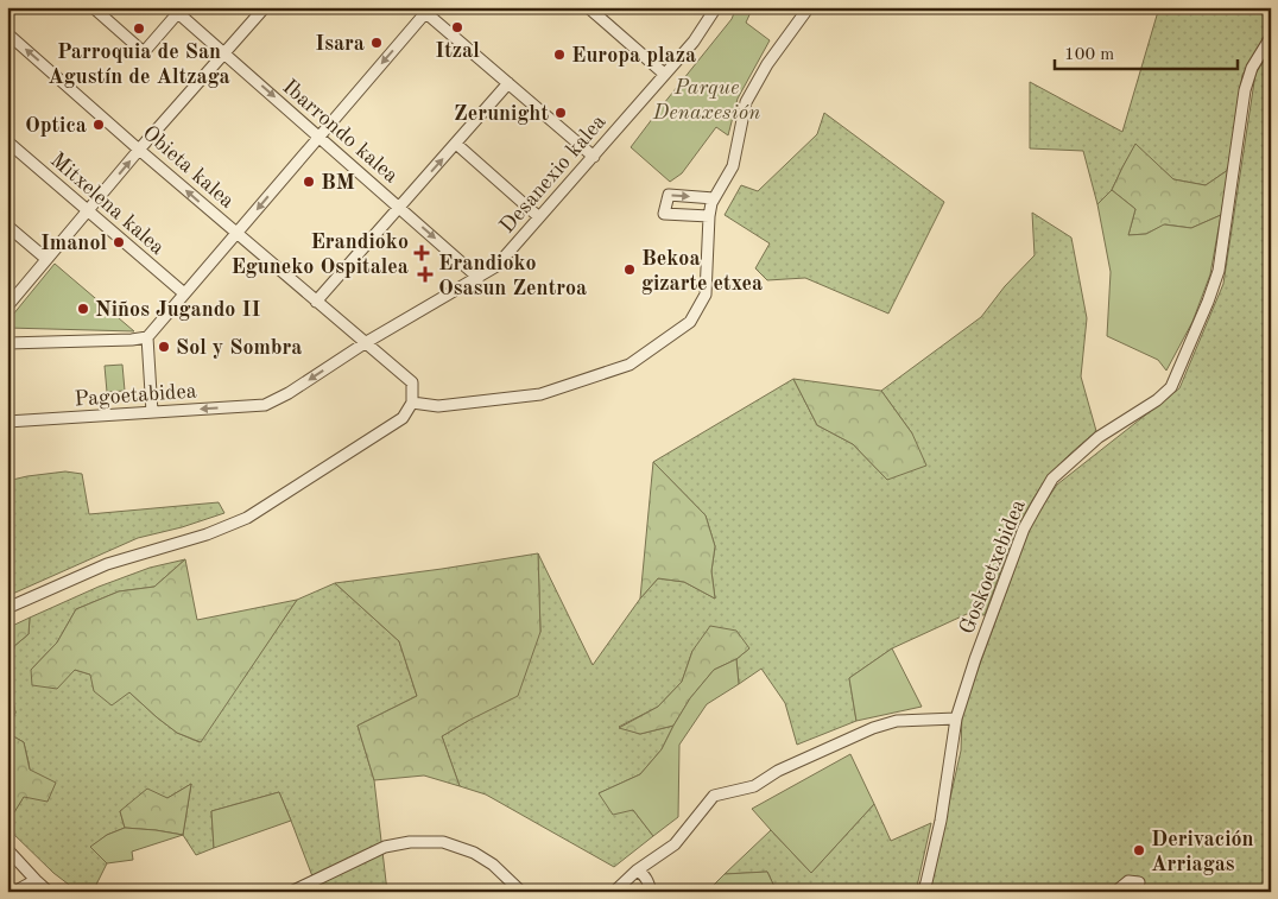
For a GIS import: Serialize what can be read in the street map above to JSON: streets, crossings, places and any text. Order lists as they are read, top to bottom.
{
  "streets": {
    "street": [
      "Ibarrondo kalea",
      "Obieta kalea",
      "Desanexio kalea",
      "Mitxelena kalea",
      "Pagoetabidea",
      "Goskoetxebidea"
    ]
  },
  "crossings": [
    ["Ibarrondo kalea", "Desanexio kalea"],
    ["Obieta kalea", "Desanexio kalea"],
    ["Desanexio kalea", "Pagoetabidea"]
  ],
  "one_way": ["Obieta kalea", "Pagoetabidea"],
  "parks": ["Parque Denaxesión"],
  "places": {
    "other": [
      "Itzal",
      "Parroquia de San Agustín de Altzaga",
      "Isara",
      "Europa plaza",
      "Zerunight",
      "Optica",
      "BM",
      "Imanol",
      "Bekoa gizarte etxea",
      "Niños Jugando II",
      "Sol y Sombra",
      "Derivación Arriagas"
    ],
    "health": ["Erandioko Eguneko Ospitalea", "Erandioko Osasun Zentroa"]
  },
  "scale_bar": "100 m"
}
